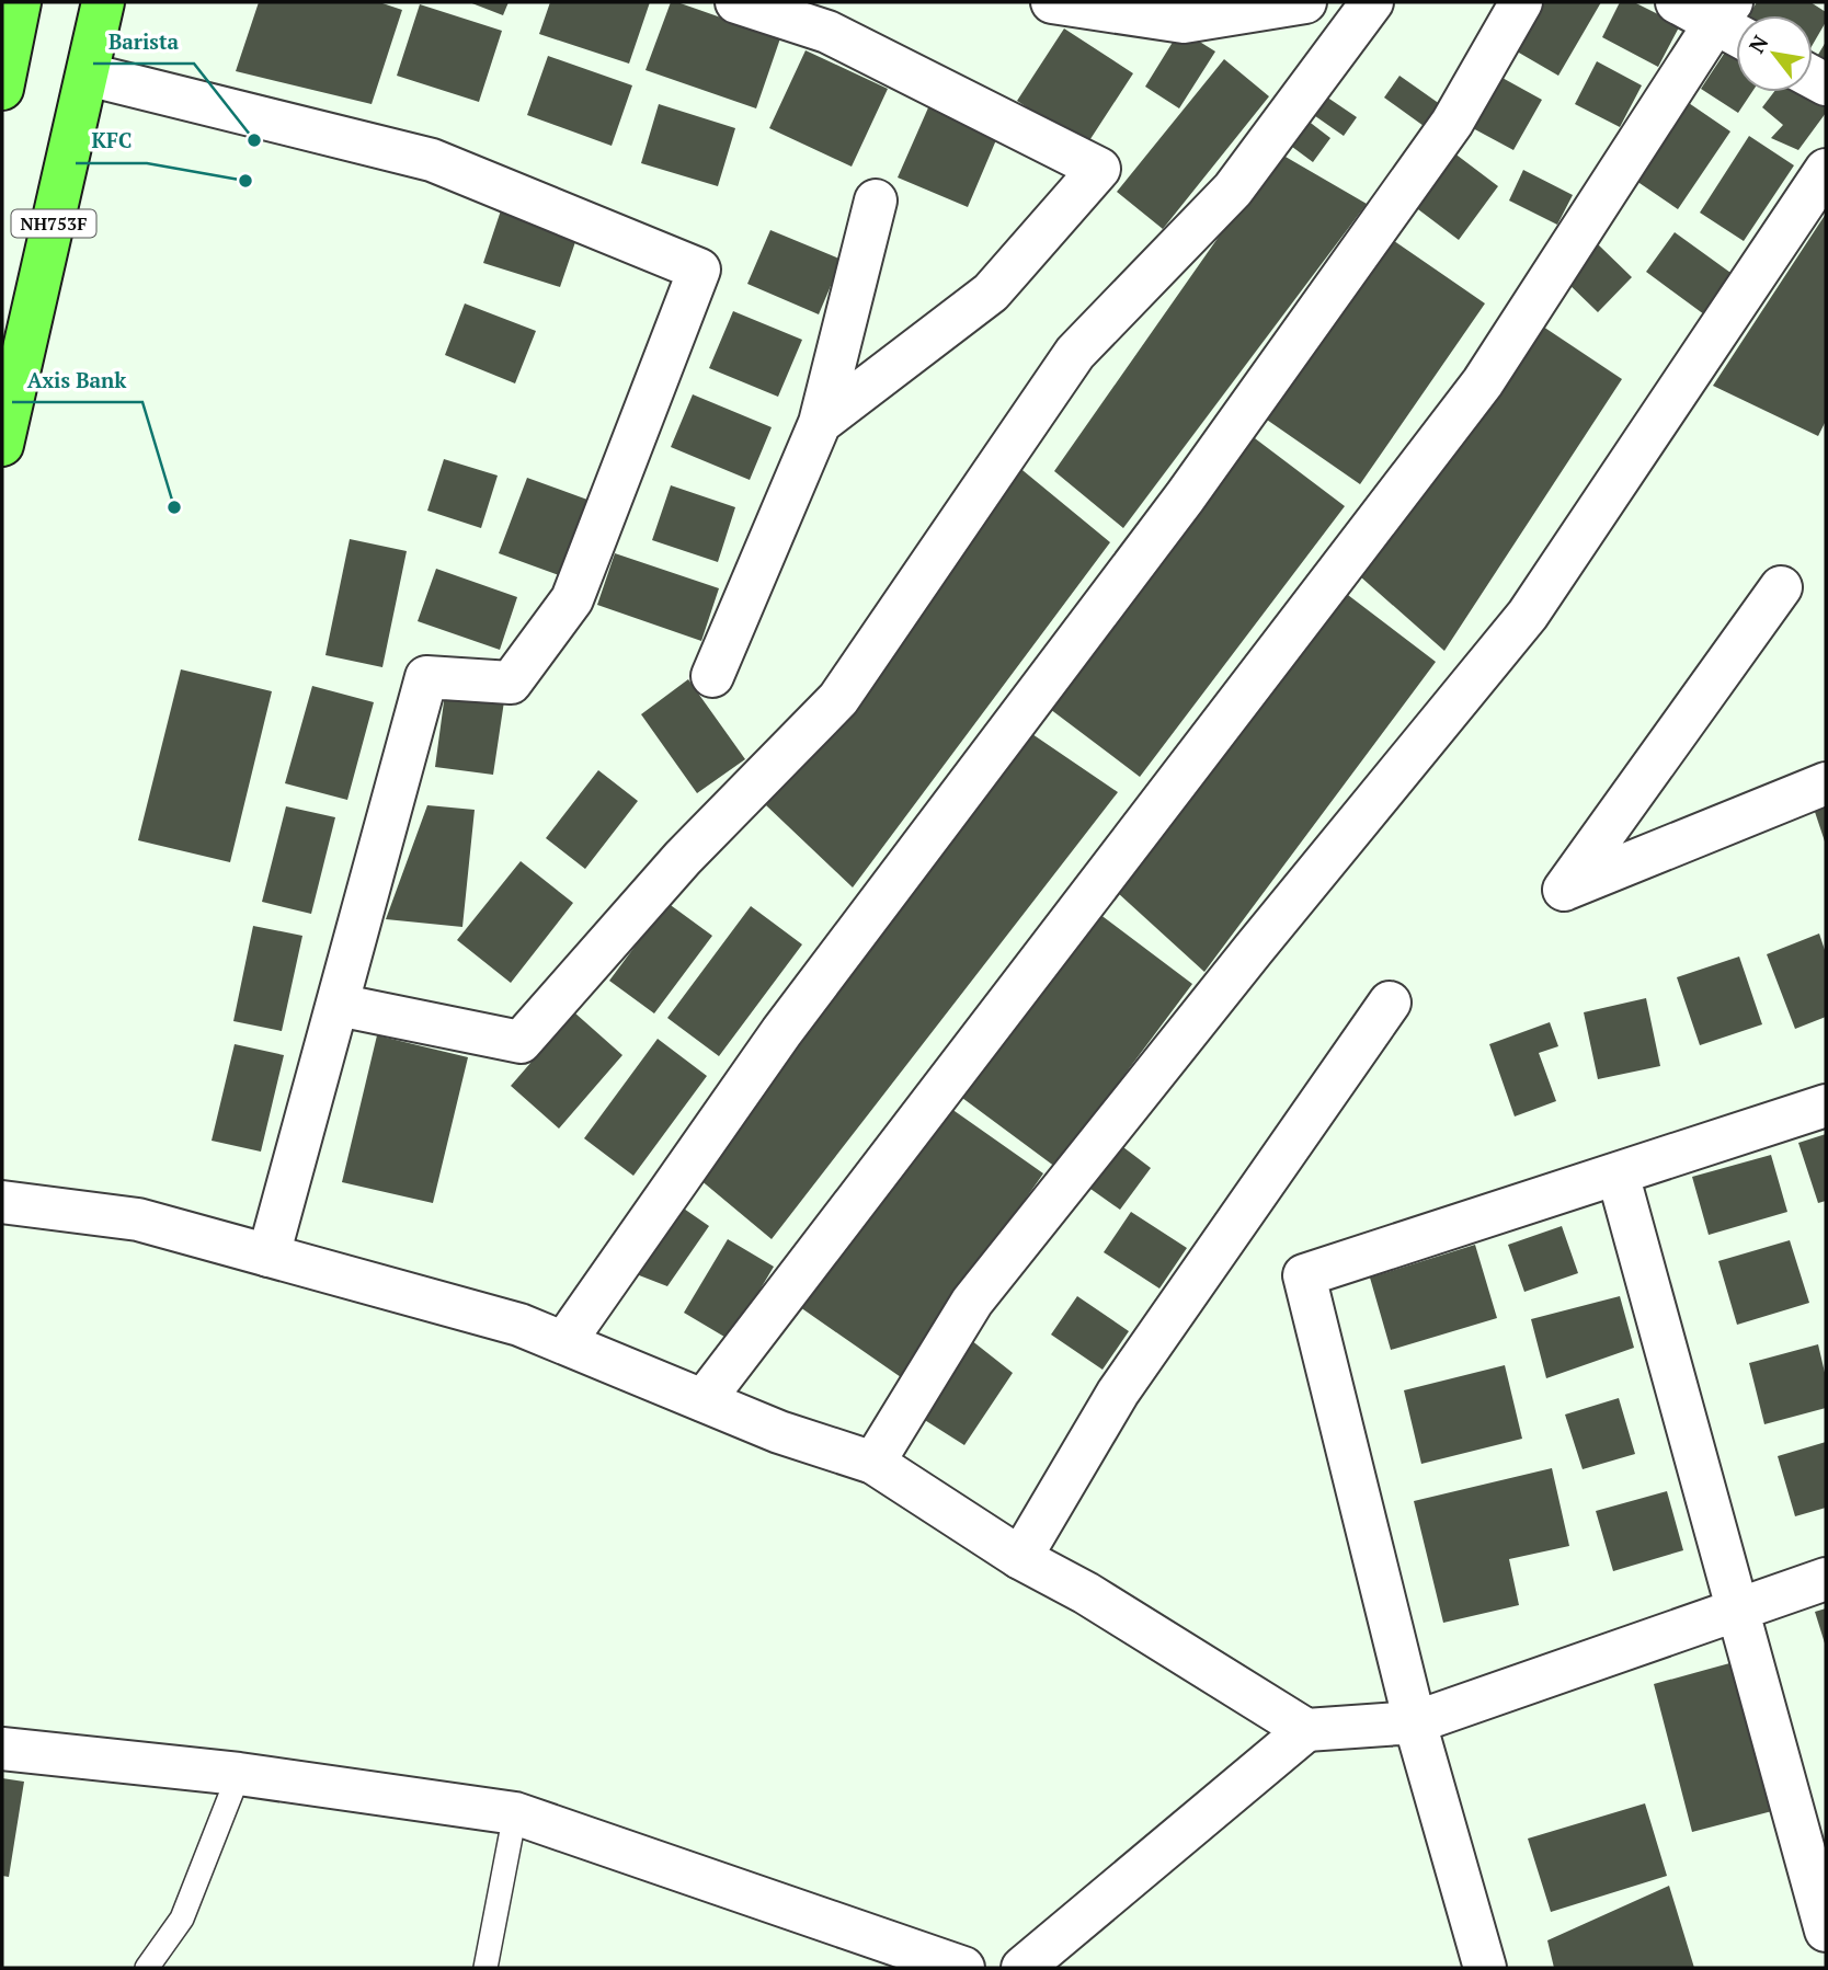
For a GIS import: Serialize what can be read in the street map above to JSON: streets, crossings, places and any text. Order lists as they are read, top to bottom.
{
  "streets": {
    "highway": ["NH753F"]
  },
  "places": ["Barista", "KFC", "Axis Bank"],
  "north": "top left"
}
